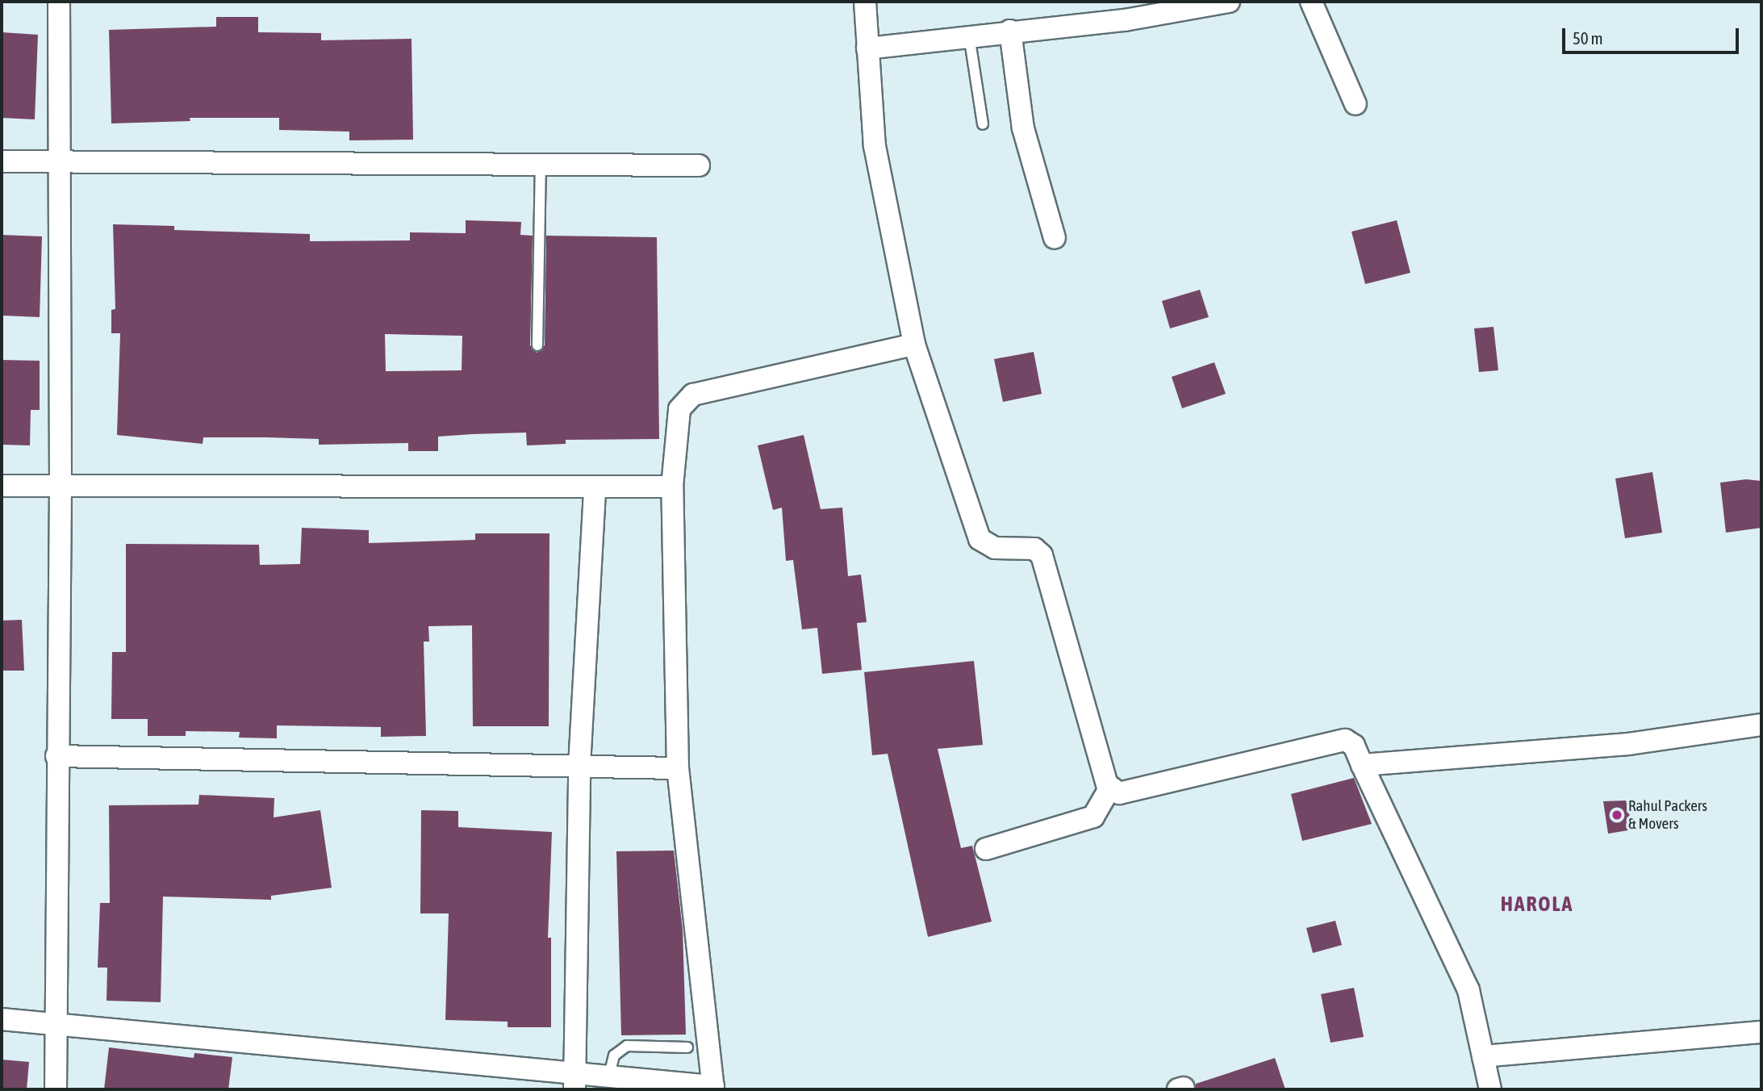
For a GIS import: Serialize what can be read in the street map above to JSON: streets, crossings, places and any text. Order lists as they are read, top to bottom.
{
  "districts": ["HAROLA"],
  "places": ["Rahul Packers & Movers"],
  "scale_bar": "50 m"
}
